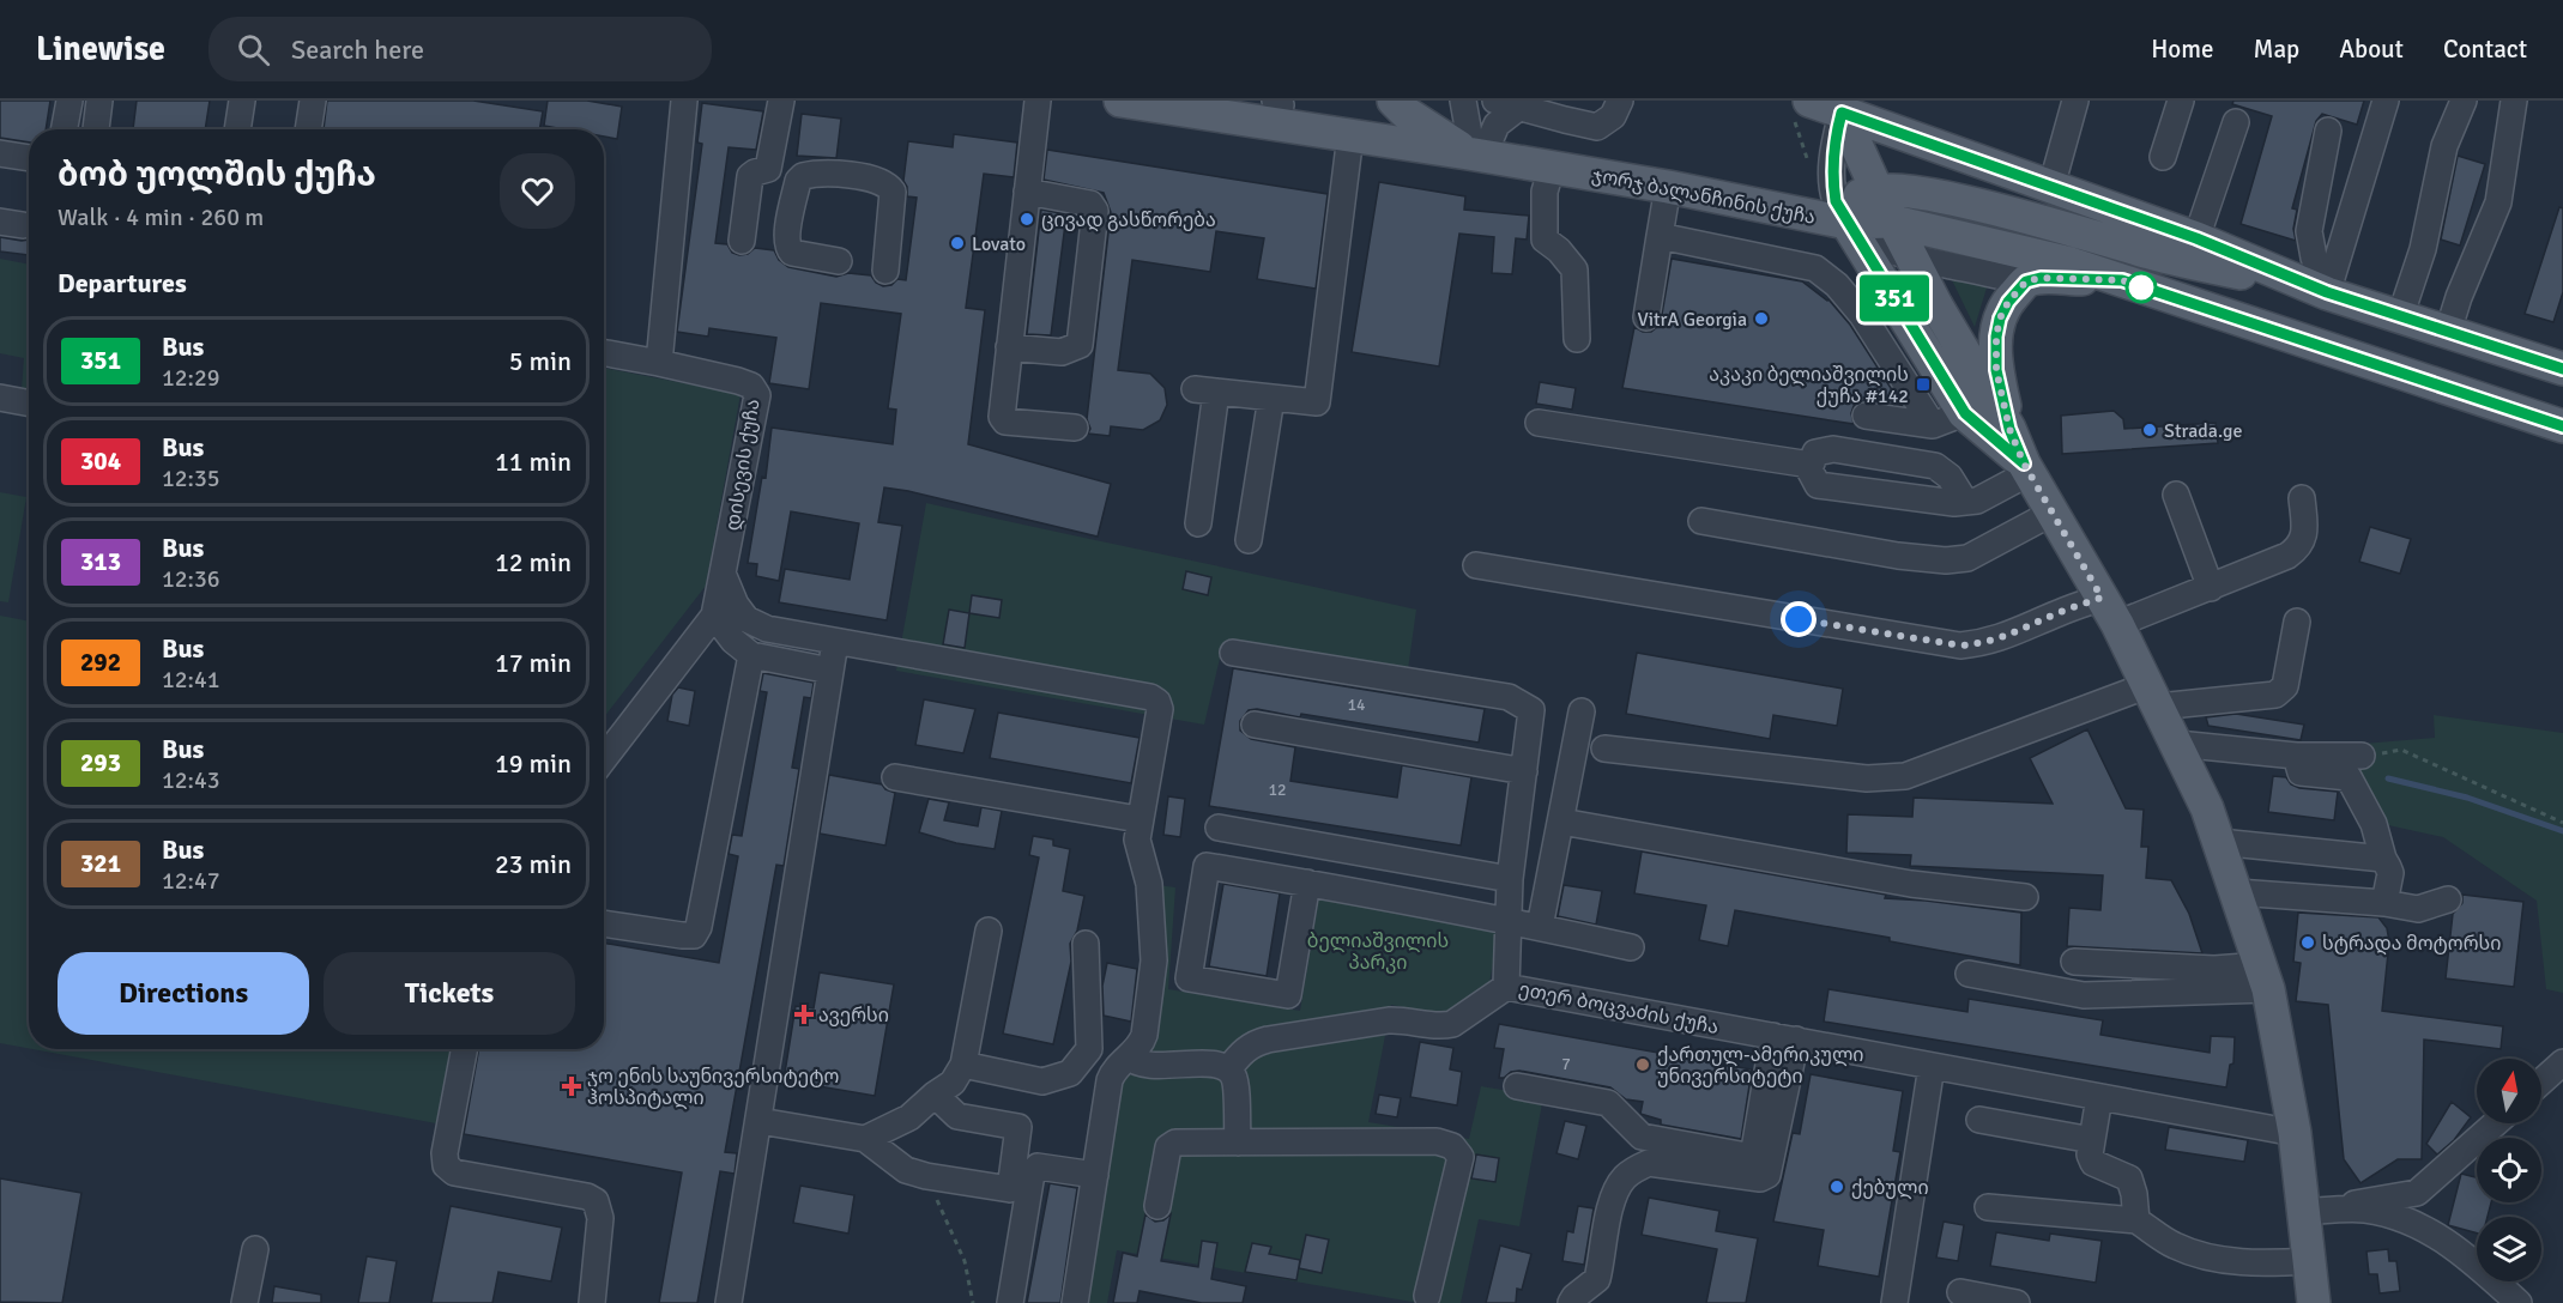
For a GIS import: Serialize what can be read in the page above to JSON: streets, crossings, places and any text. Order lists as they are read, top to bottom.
{
  "streets": {
    "main road": ["ჯორჯ ბალანჩინის ქუჩა"],
    "street": ["დისევის ქუჩა", "ეთერ ბოცვაძის ქუჩა"]
  },
  "parks": ["ბელიაშვილის პარკი"],
  "places": {
    "other": [
      "ცივად გასწორება",
      "Lovato",
      "VitrA Georgia",
      "Strada.ge",
      "სტრადა მოტორსი",
      "ქართულ-ამერიკული უნივერსიტეტი",
      "ქებული"
    ],
    "transit": ["აკაკი ბელიაშვილის ქუჩა #142"],
    "health": ["ავერსი", "ჯო ენის საუნივერსიტეტო ჰოსპიტალი"]
  },
  "lines": ["bus line 351"],
  "house_numbers": ["14", "12", "7"],
  "north": "top",
  "page": {
    "header": "Linewise",
    "search": "Search here",
    "nav": [
      "Home",
      "Map",
      "About",
      "Contact"
    ],
    "on_map": "351",
    "heading": [
      ["ბობ უოლშის ქუჩა", "Walk · 4 min · 260 m"],
      "Departures"
    ],
    "list": [
      {
        "mark": "351",
        "name": "Bus",
        "note": "12:29",
        "value": "5 min"
      },
      {
        "mark": "304",
        "name": "Bus",
        "note": "12:35",
        "value": "11 min"
      },
      {
        "mark": "313",
        "name": "Bus",
        "note": "12:36",
        "value": "12 min"
      },
      {
        "mark": "292",
        "name": "Bus",
        "note": "12:41",
        "value": "17 min"
      },
      {
        "mark": "293",
        "name": "Bus",
        "note": "12:43",
        "value": "19 min"
      },
      {
        "mark": "321",
        "name": "Bus",
        "note": "12:47",
        "value": "23 min"
      }
    ],
    "buttons": ["Directions", "Tickets"]
  }
}
